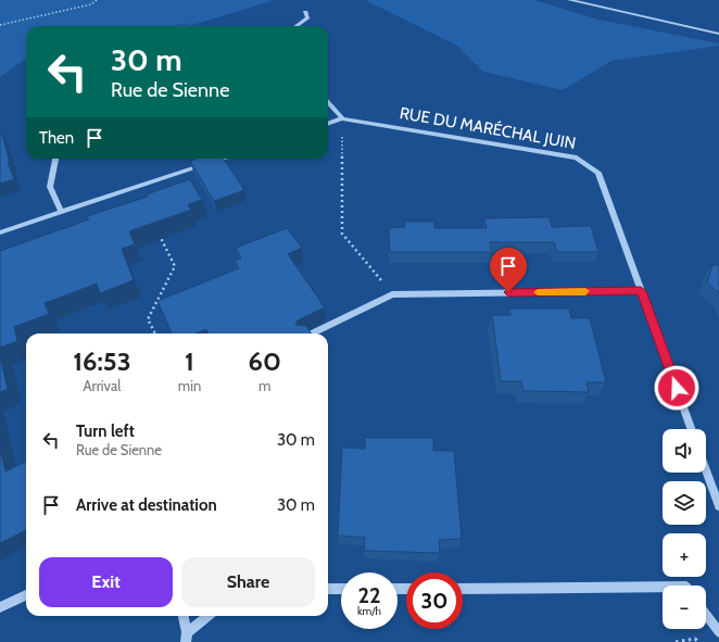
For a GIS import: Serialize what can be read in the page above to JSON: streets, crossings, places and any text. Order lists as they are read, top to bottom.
{
  "streets": {
    "street": ["RUE DU MARÉCHAL JUIN"]
  },
  "page": {
    "turn": ["30 m", "Rue de Sienne"],
    "then": "Then",
    "eta": [
      "16:53",
      "Arrival",
      "1",
      "min",
      "60",
      "m"
    ],
    "list": [
      {
        "name": "Turn left",
        "note": "Rue de Sienne",
        "value": "30 m"
      },
      {
        "name": "Arrive at destination",
        "value": "30 m"
      }
    ],
    "map_buttons": ["+", "−"],
    "buttons": ["Exit", "Share"],
    "speed": "22 km/h",
    "limit": "30"
  }
}
